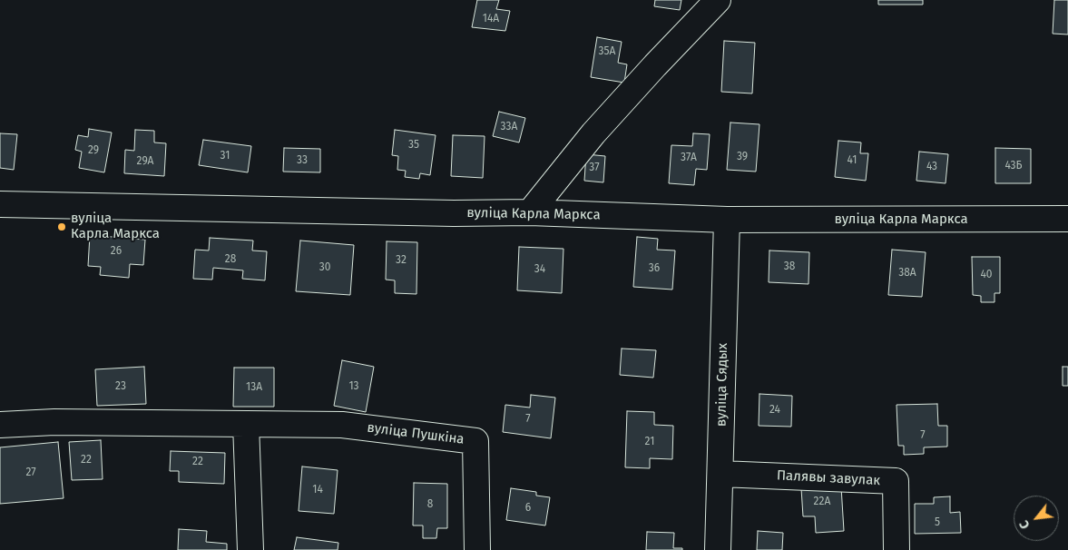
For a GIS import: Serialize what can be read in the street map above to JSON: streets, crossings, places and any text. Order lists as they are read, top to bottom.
{
  "streets": {
    "street": [
      "вуліца Карла Маркса",
      "вуліца Сядых",
      "вуліца Пушкіна",
      "Палявы завулак"
    ]
  },
  "crossings": [
    ["вуліца Карла Маркса", "вуліца Сядых"],
    ["вуліца Сядых", "Палявы завулак"]
  ],
  "places": ["вуліца Карла Маркса"],
  "house_numbers": [
    "14А",
    "35А",
    "33А",
    "35",
    "29",
    "31",
    "39",
    "37А",
    "33",
    "41",
    "29А",
    "43Б",
    "43",
    "37",
    "26",
    "28",
    "32",
    "38",
    "30",
    "36",
    "34",
    "38А",
    "40",
    "23",
    "13",
    "13А",
    "24",
    "7",
    "7",
    "21",
    "22",
    "22",
    "27",
    "14",
    "22А",
    "8",
    "6",
    "5"
  ],
  "north": "bottom left"
}
